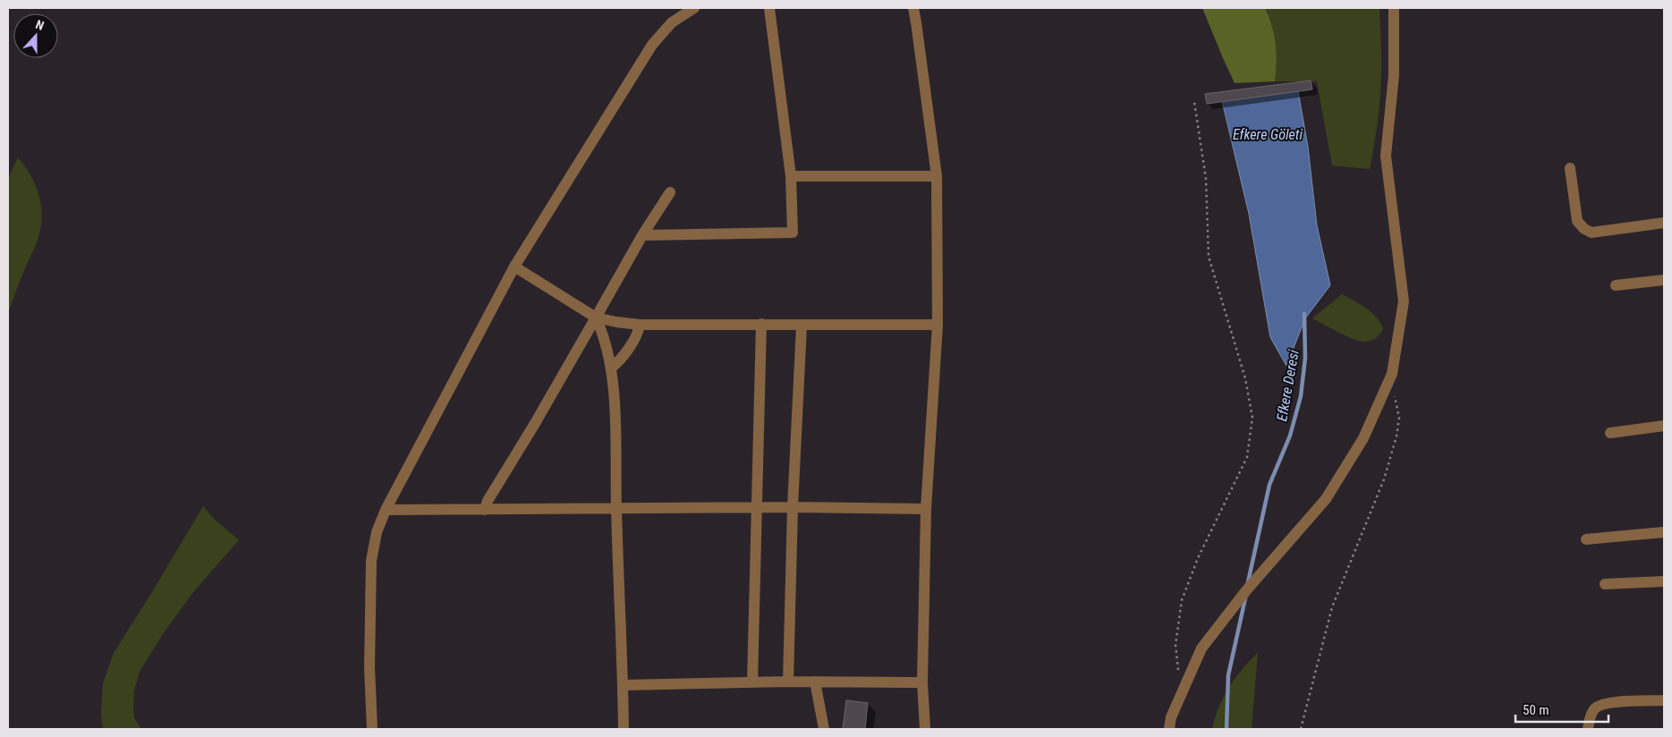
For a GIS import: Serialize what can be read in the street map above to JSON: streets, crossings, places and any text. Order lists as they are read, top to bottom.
{
  "water": ["Efkere Göleti", "Efkere Deresi"],
  "scale_bar": "50 m",
  "north": "top"
}
